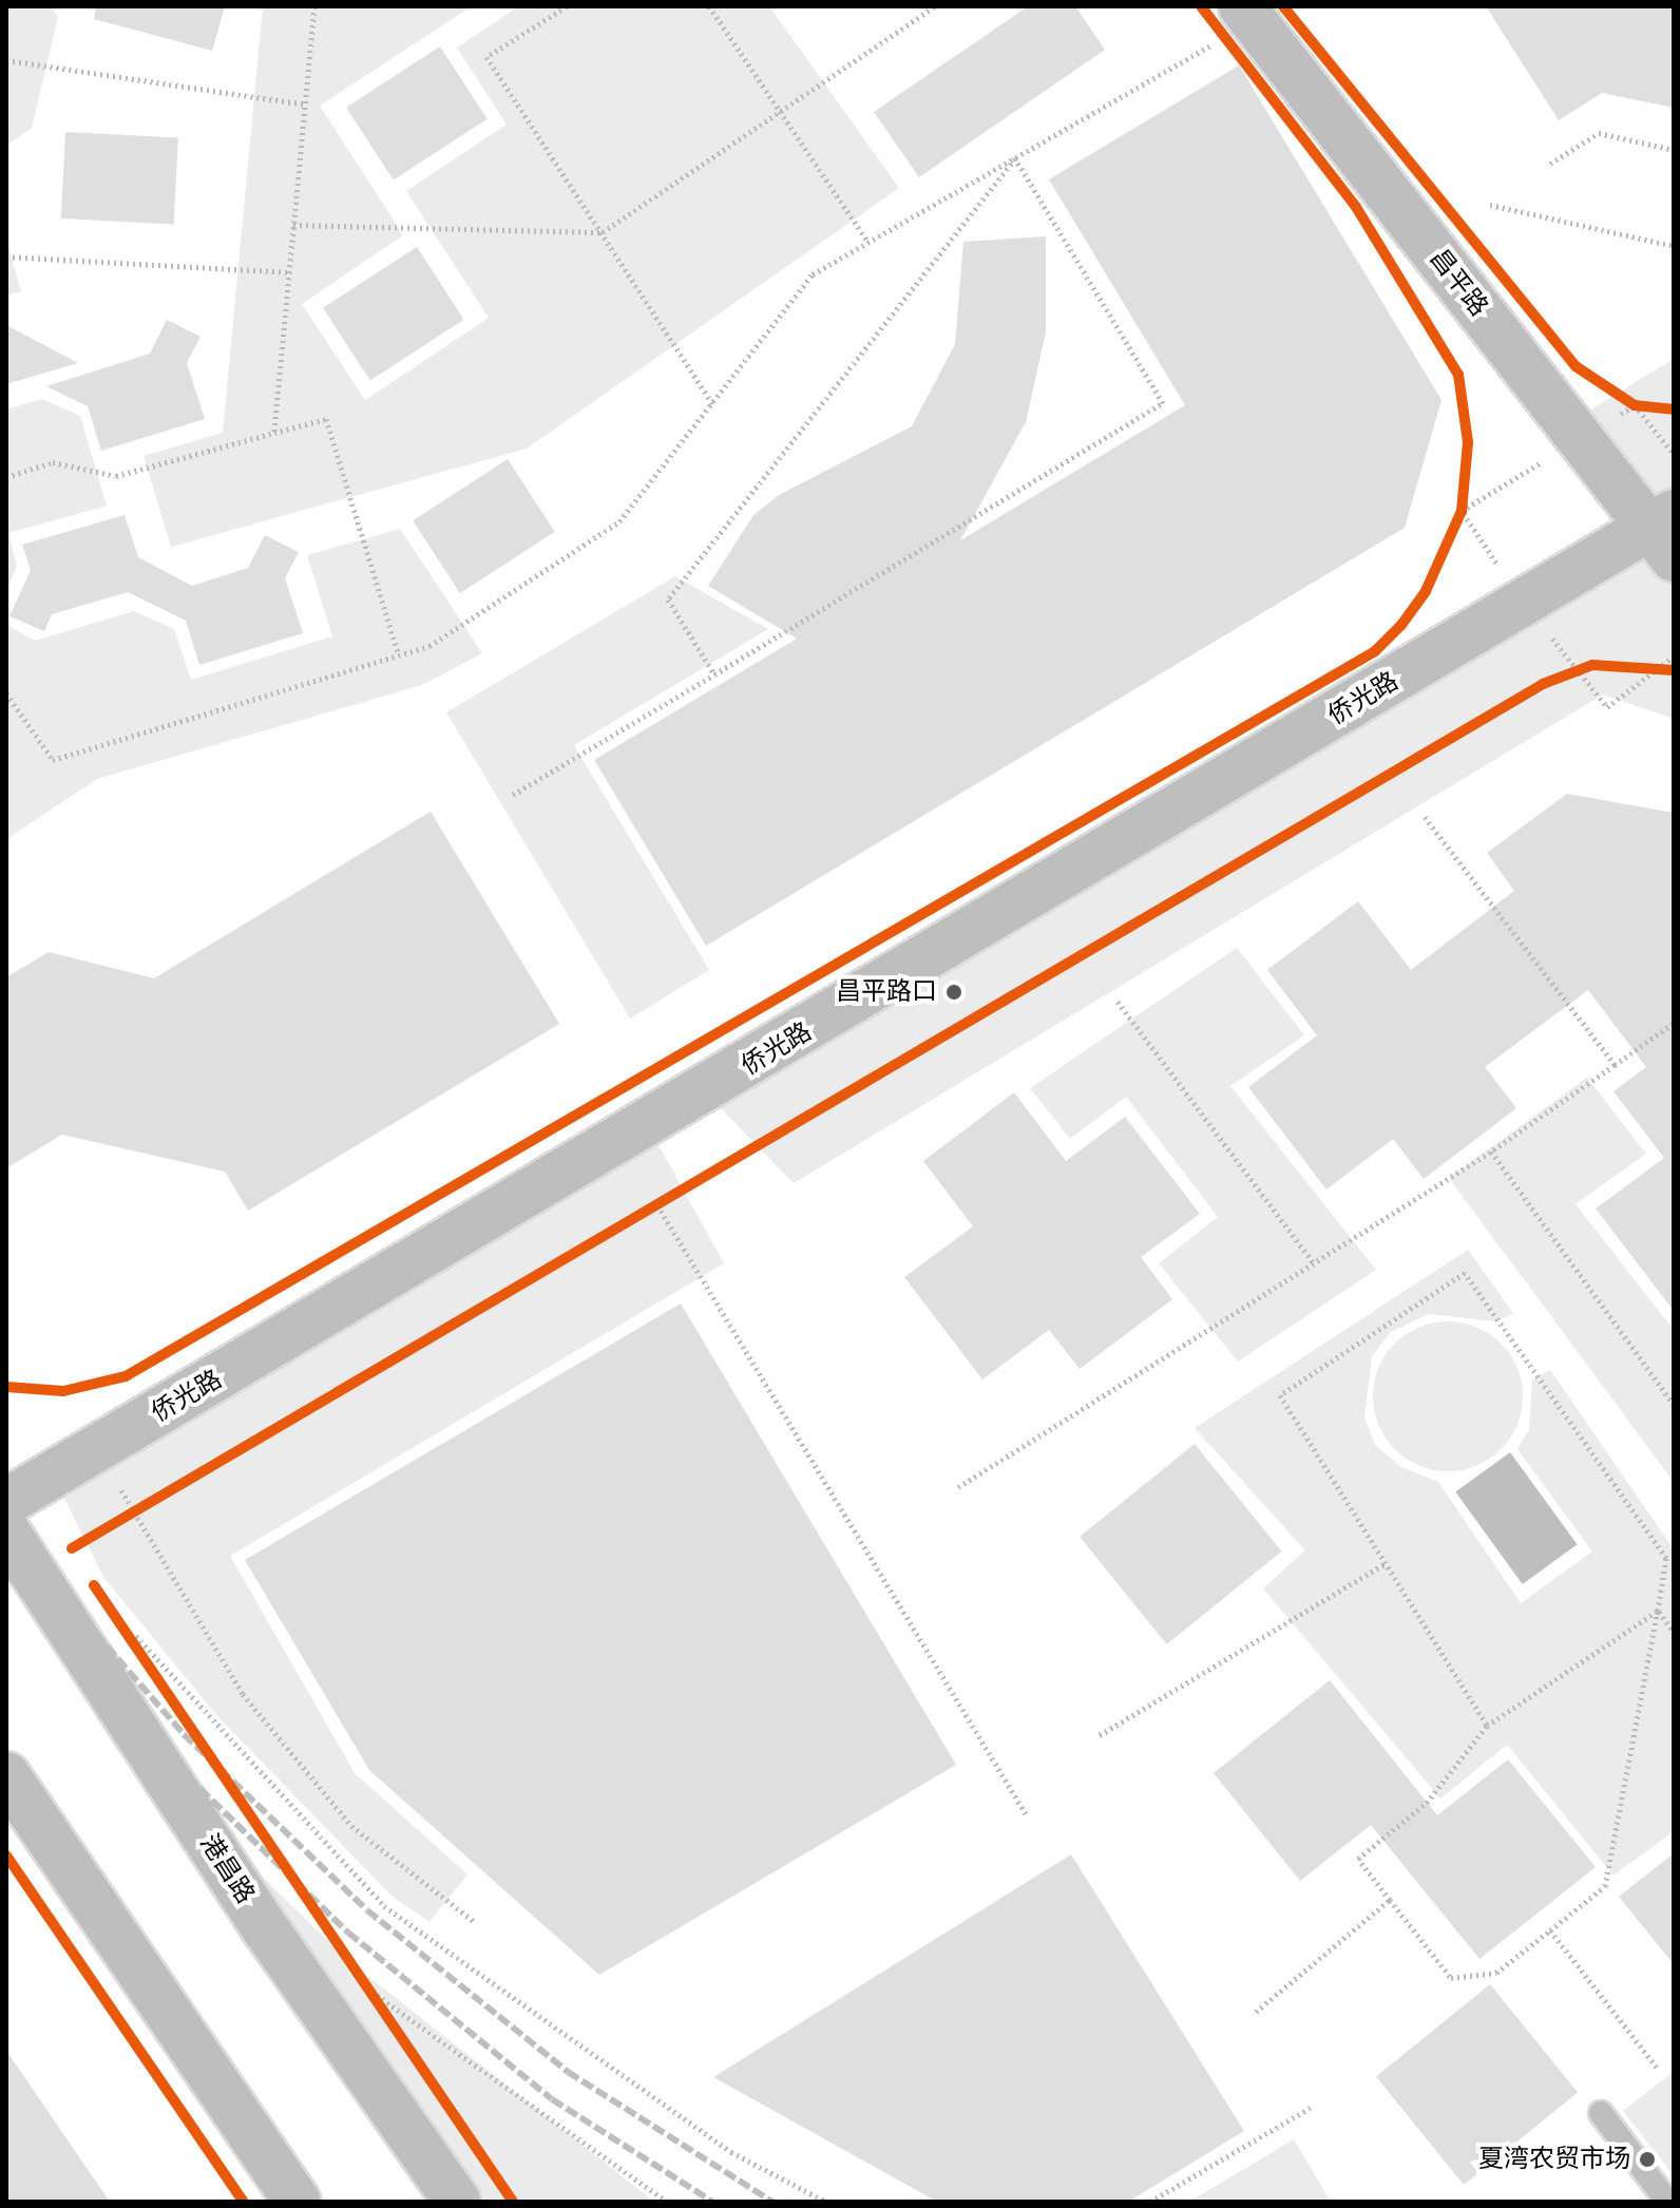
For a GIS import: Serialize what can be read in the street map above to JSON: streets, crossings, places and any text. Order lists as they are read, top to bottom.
{
  "streets": {
    "street": ["昌平路", "侨光路", "港昌路"]
  },
  "crossings": [
    ["昌平路", "侨光路"]
  ],
  "places": ["昌平路口", "夏湾农贸市场"]
}
